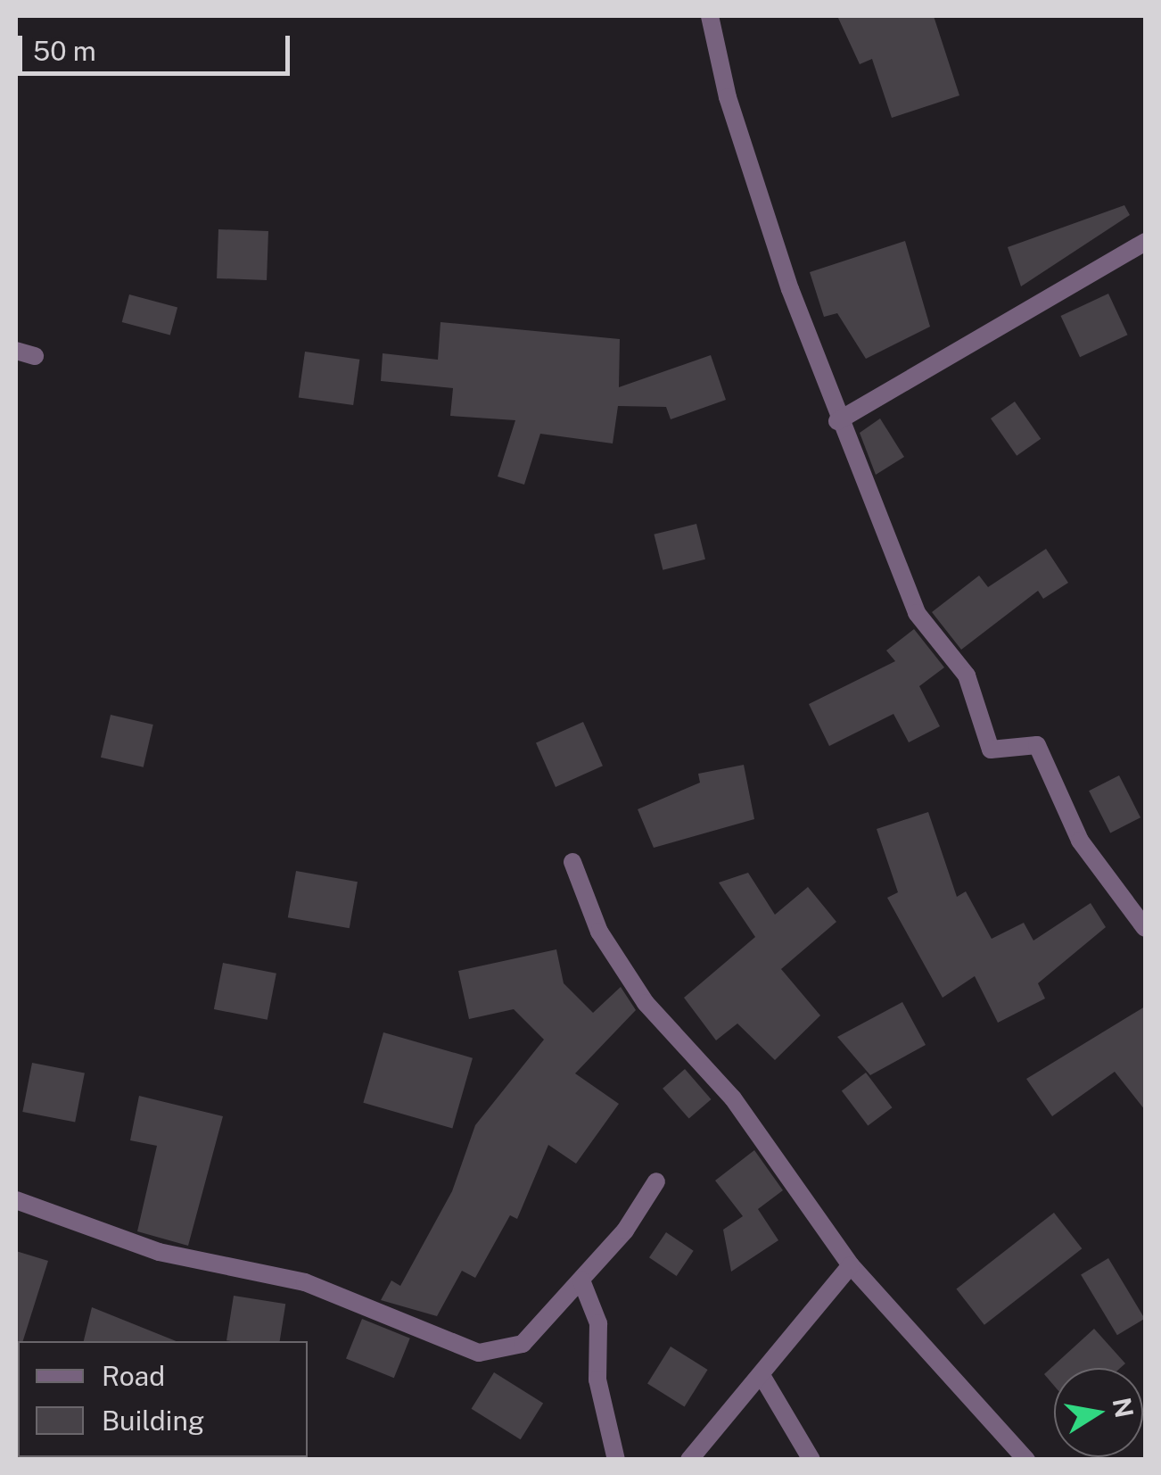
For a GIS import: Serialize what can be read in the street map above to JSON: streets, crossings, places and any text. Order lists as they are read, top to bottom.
{
  "legend": ["Road", "Building"],
  "scale_bar": "50 m",
  "north": "right"
}
